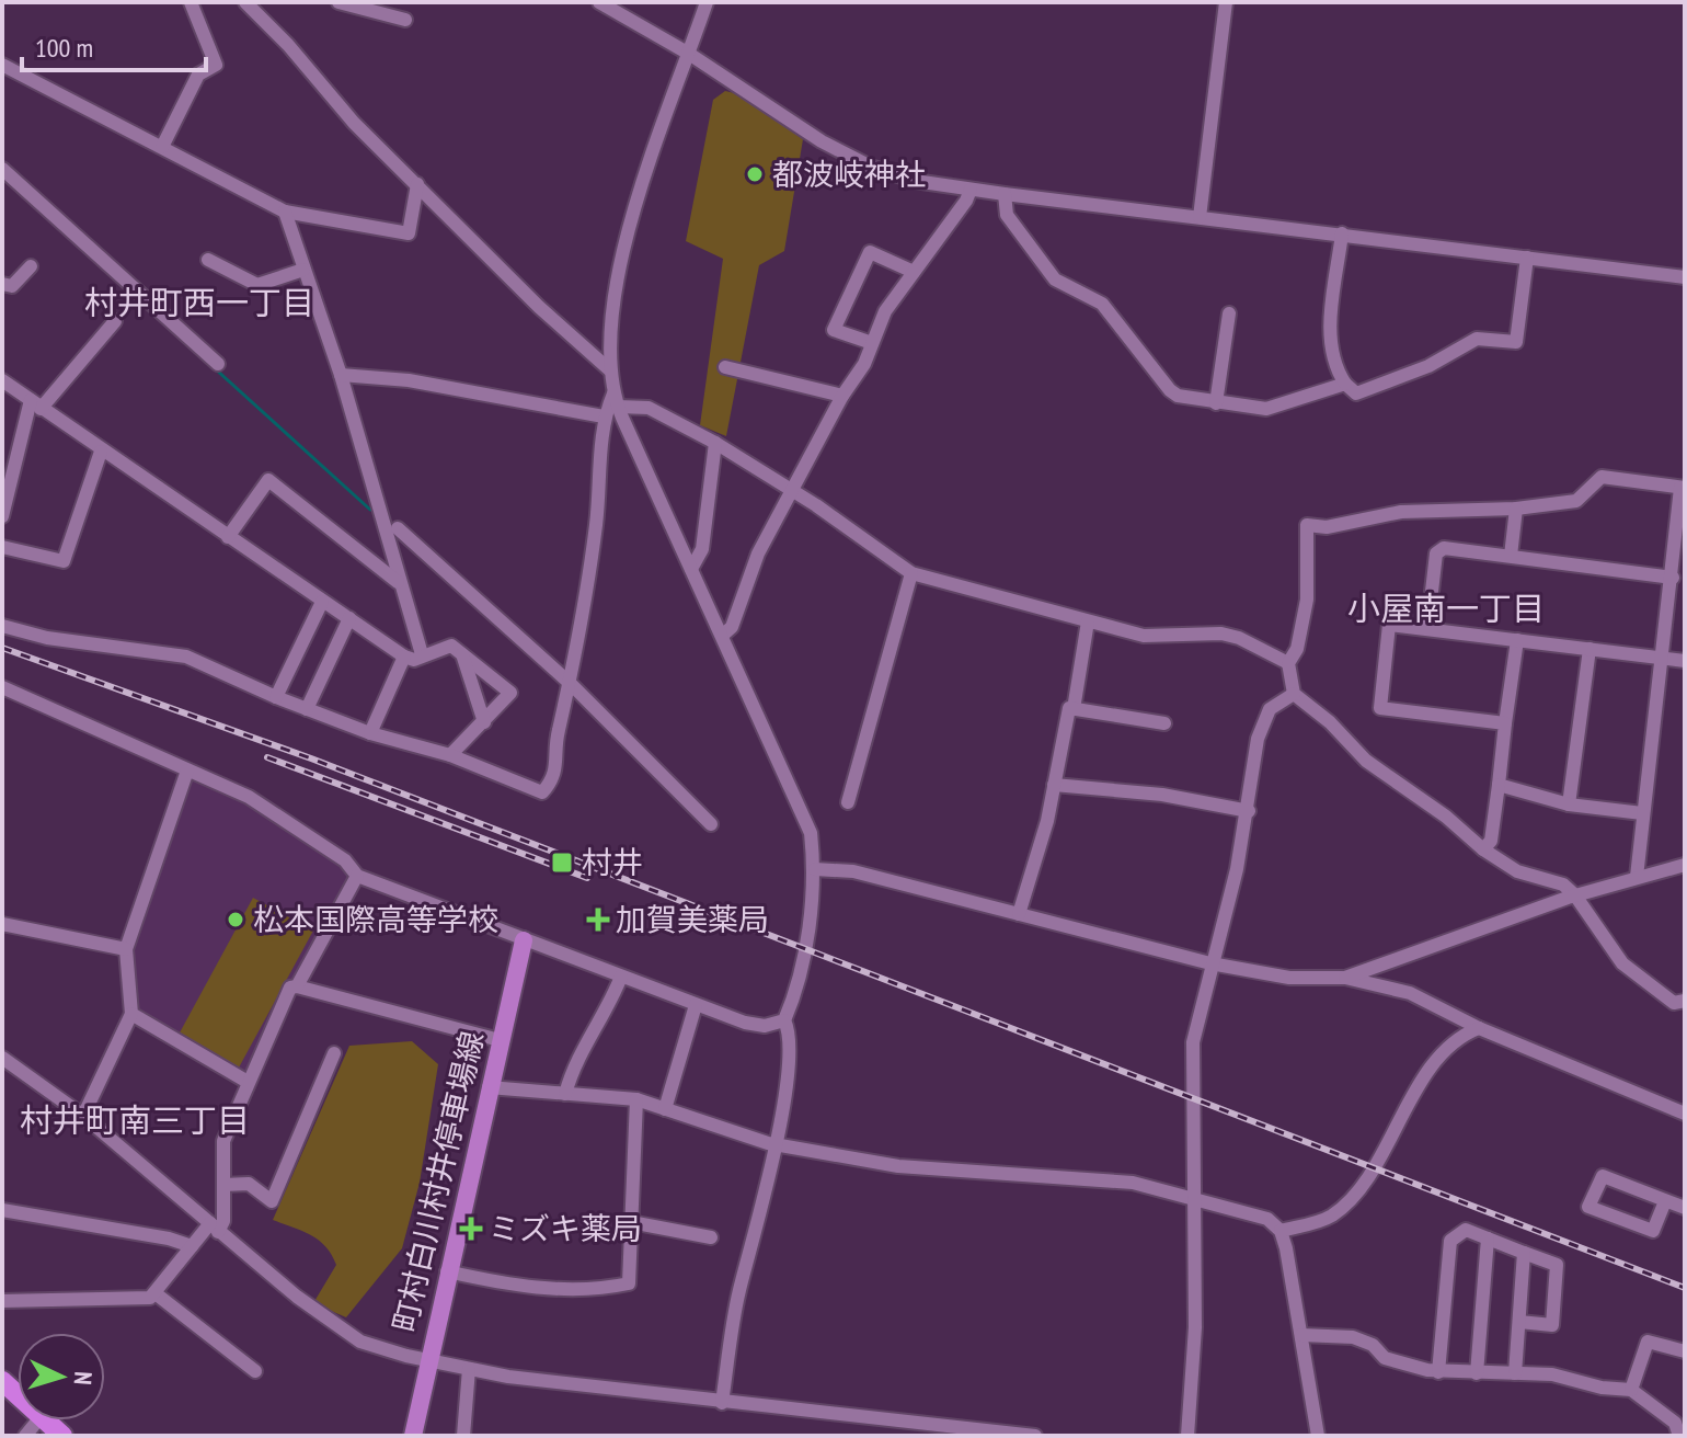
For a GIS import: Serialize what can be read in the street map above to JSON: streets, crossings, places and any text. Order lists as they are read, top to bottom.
{
  "streets": {
    "main road": ["町村白川村井停車場線"]
  },
  "districts": ["村井町西一丁目", "小屋南一丁目", "村井町南三丁目"],
  "places": {
    "other": ["都波岐神社", "松本国際高等学校"],
    "transit": ["村井"],
    "health": ["加賀美薬局", "ミズキ薬局"]
  },
  "scale_bar": "100 m",
  "north": "right"
}
